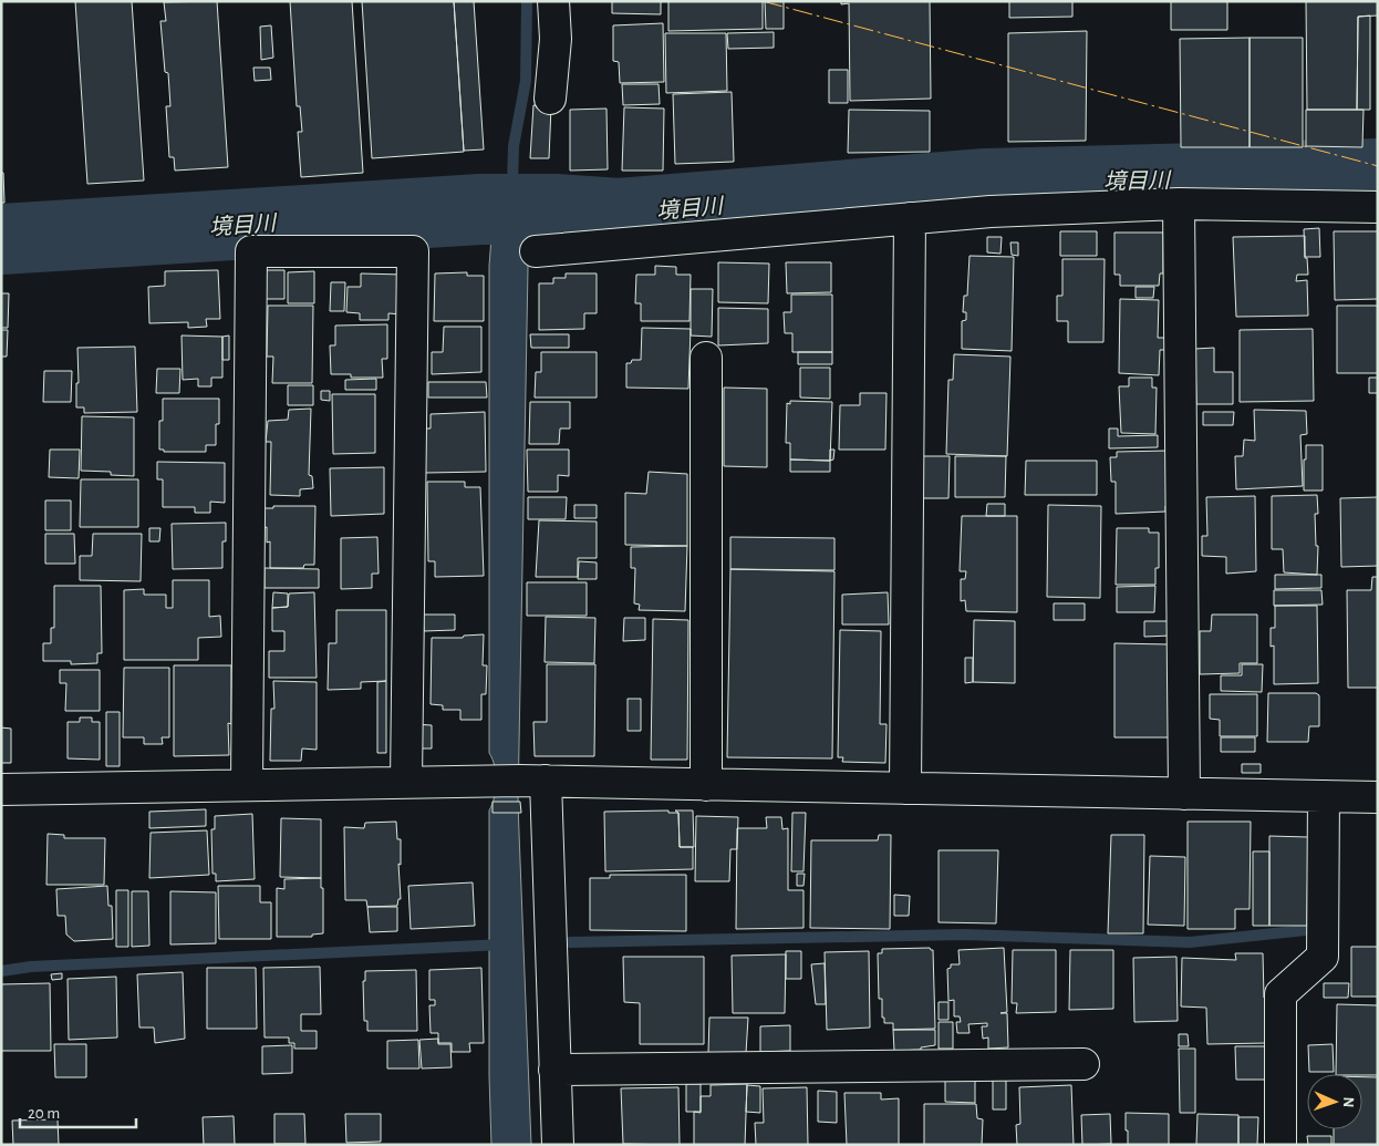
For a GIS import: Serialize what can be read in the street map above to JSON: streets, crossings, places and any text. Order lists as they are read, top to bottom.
{
  "water": ["境目川"],
  "scale_bar": "20 m",
  "north": "right"
}
